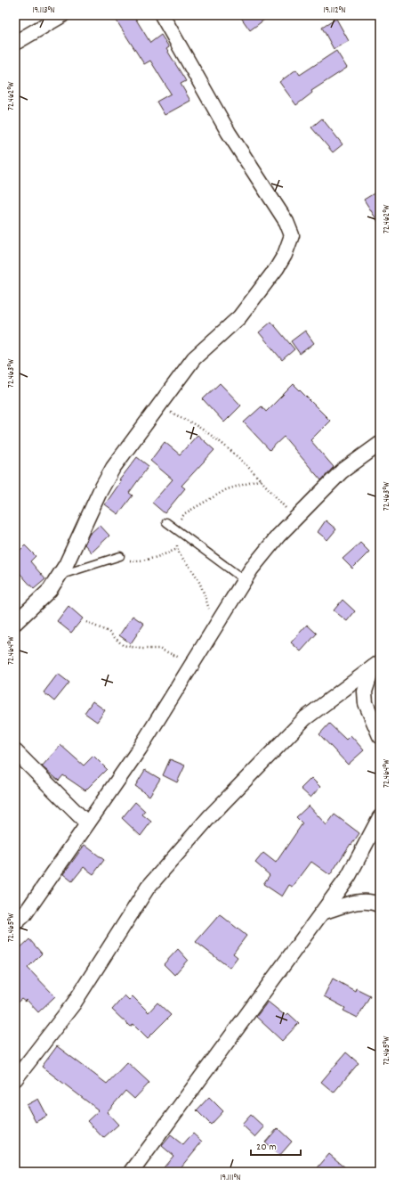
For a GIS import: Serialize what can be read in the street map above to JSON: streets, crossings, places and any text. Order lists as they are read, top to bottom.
{
  "scale_bar": "20 m",
  "coordinates": [
    "19.113°N",
    "19.112°N",
    "72.462°W",
    "72.463°W",
    "72.464°W",
    "72.465°W",
    "19.111°N"
  ]
}
